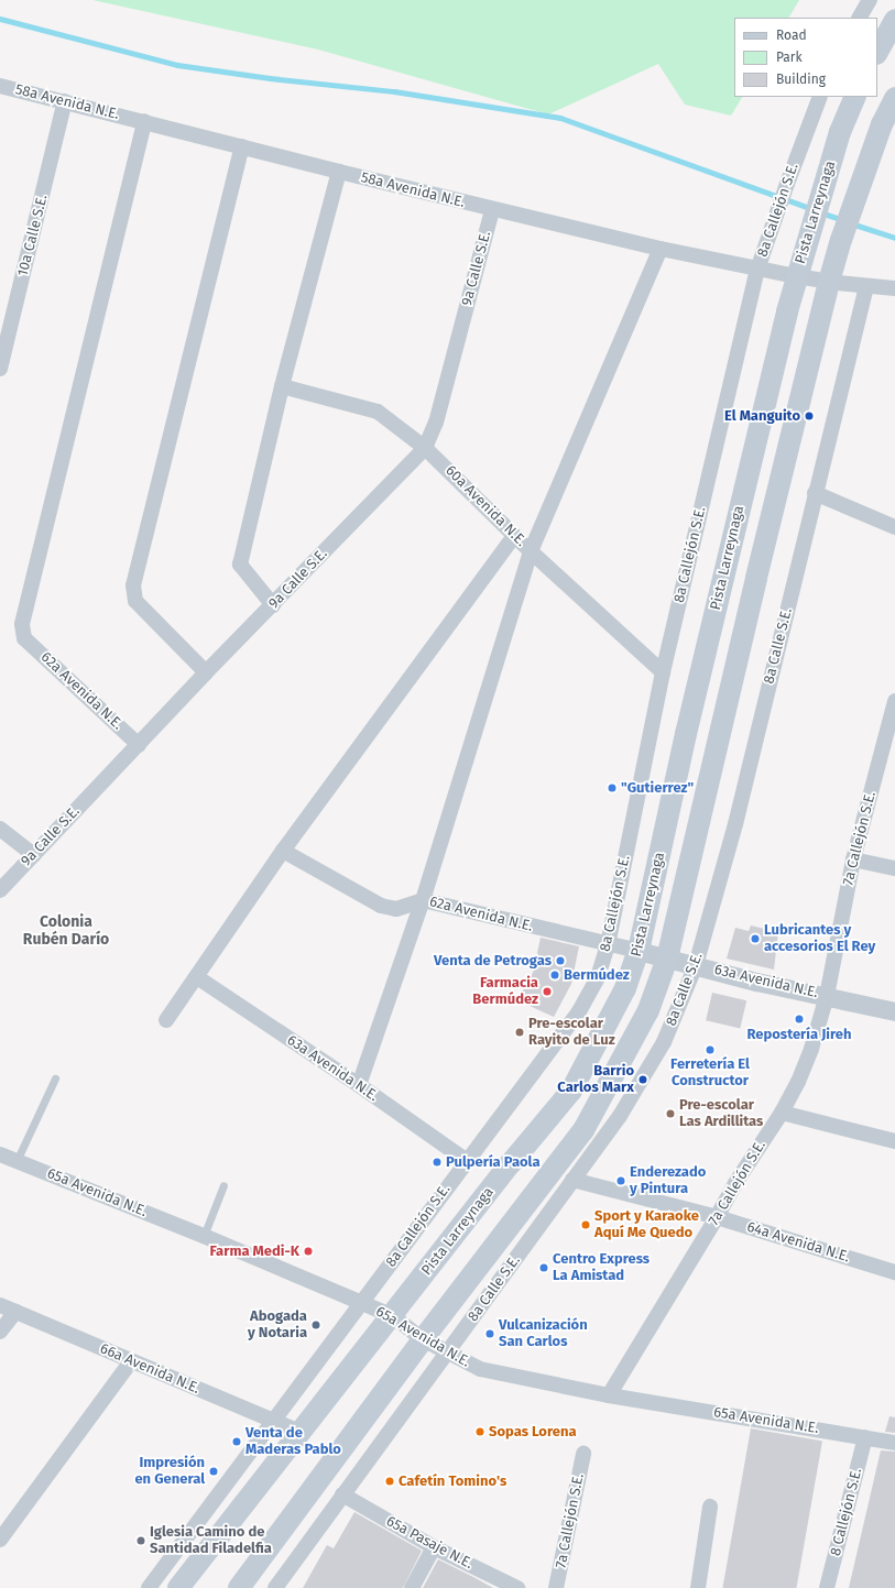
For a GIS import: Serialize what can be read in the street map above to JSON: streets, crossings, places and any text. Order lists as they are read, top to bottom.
{
  "streets": {
    "main road": ["Pista Larreynaga"],
    "street": [
      "58a Avenida N.E.",
      "8a Callejón S.E.",
      "10a Calle S.E.",
      "9a Calle S.E.",
      "60a Avenida N.E.",
      "8a Calle S.E.",
      "62a Avenida N.E.",
      "7a Callejón S.E.",
      "63a Avenida N.E.",
      "65a Avenida N.E.",
      "64a Avenida N.E.",
      "66a Avenida N.E.",
      "8 Callejón S.E.",
      "65a Pasaje N.E."
    ]
  },
  "crossings": [
    ["58a Avenida N.E.", "8a Callejón S.E."],
    ["58a Avenida N.E.", "Pista Larreynaga"],
    ["58a Avenida N.E.", "10a Calle S.E."],
    ["58a Avenida N.E.", "9a Calle S.E."],
    ["58a Avenida N.E.", "8a Calle S.E."],
    ["58a Avenida N.E.", "62a Avenida N.E."],
    ["8a Callejón S.E.", "60a Avenida N.E."],
    ["8a Callejón S.E.", "62a Avenida N.E."],
    ["8a Callejón S.E.", "63a Avenida N.E."],
    ["8a Callejón S.E.", "65a Avenida N.E."],
    ["8a Callejón S.E.", "66a Avenida N.E."],
    ["Pista Larreynaga", "62a Avenida N.E."],
    ["Pista Larreynaga", "63a Avenida N.E."],
    ["Pista Larreynaga", "65a Avenida N.E."],
    ["Pista Larreynaga", "66a Avenida N.E."],
    ["9a Calle S.E.", "60a Avenida N.E."],
    ["9a Calle S.E.", "62a Avenida N.E."],
    ["8a Calle S.E.", "63a Avenida N.E."],
    ["8a Calle S.E.", "65a Avenida N.E."],
    ["8a Calle S.E.", "64a Avenida N.E."],
    ["8a Calle S.E.", "65a Pasaje N.E."],
    ["62a Avenida N.E.", "63a Avenida N.E."],
    ["7a Callejón S.E.", "63a Avenida N.E."],
    ["7a Callejón S.E.", "65a Avenida N.E."],
    ["7a Callejón S.E.", "64a Avenida N.E."],
    ["65a Avenida N.E.", "8 Callejón S.E."]
  ],
  "districts": ["Colonia Rubén Darío"],
  "places": [
    "El Manguito",
    "\"Gutierrez\"",
    "Lubricantes y accesorios El Rey",
    "Venta de Petrogas",
    "Bermúdez",
    "Farmacia Bermúdez",
    "Repostería Jireh",
    "Pre-escolar Rayito de Luz",
    "Ferretería El Constructor",
    "Barrio Carlos Marx",
    "Pre-escolar Las Ardillitas",
    "Pulpería Paola",
    "Enderezado y Pintura",
    "Sport y Karaoke Aquí Me Quedo",
    "Farma Medi-K",
    "Centro Express La Amistad",
    "Abogada y Notaria",
    "Vulcanización San Carlos",
    "Sopas Lorena",
    "Venta de Maderas Pablo",
    "Impresión en General",
    "Cafetín Tomino's",
    "Iglesia Camino de Santidad Filadelfia"
  ],
  "legend": ["Road", "Park", "Building"]
}
